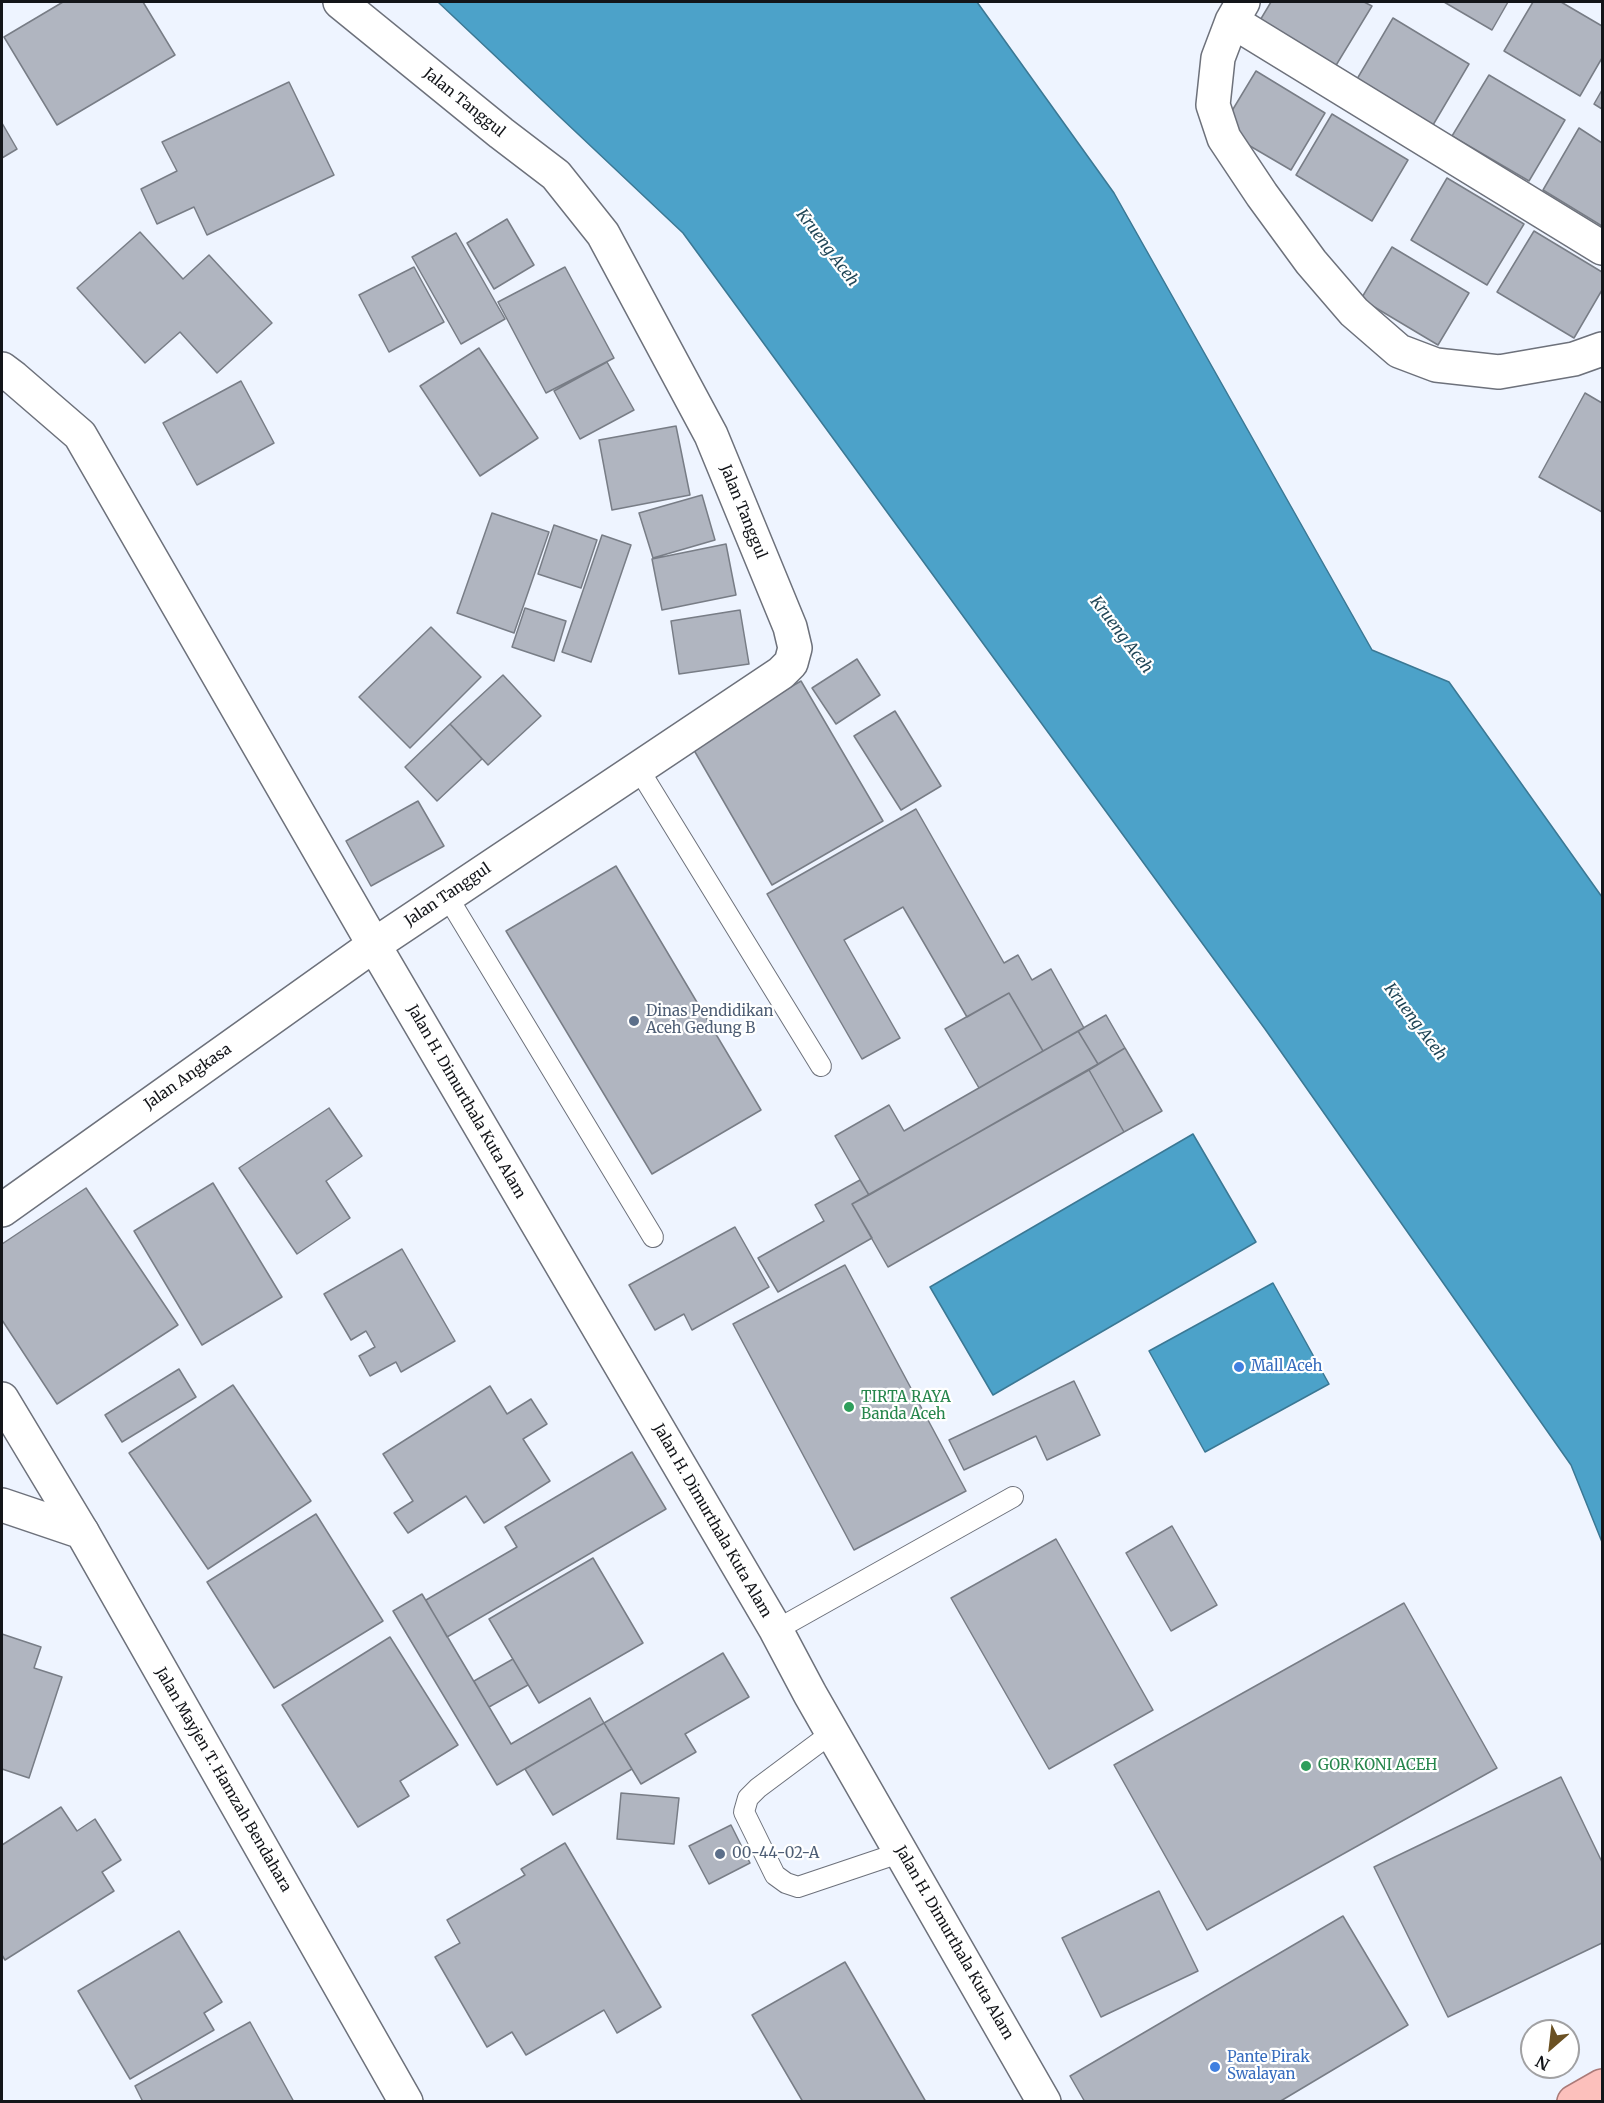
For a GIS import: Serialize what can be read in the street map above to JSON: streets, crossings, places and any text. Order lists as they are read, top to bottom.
{
  "streets": {
    "street": [
      "Jalan Tanggul",
      "Jalan Angkasa",
      "Jalan H. Dimurthala Kuta Alam",
      "Jalan Mayjen T. Hamzah Bendahara"
    ]
  },
  "crossings": [
    ["Jalan Tanggul", "Jalan Angkasa"],
    ["Jalan Tanggul", "Jalan H. Dimurthala Kuta Alam"],
    ["Jalan Angkasa", "Jalan H. Dimurthala Kuta Alam"]
  ],
  "water": ["Krueng Aceh"],
  "places": [
    "Dinas Pendidikan Aceh Gedung B",
    "Mall Aceh",
    "TIRTA RAYA Banda Aceh",
    "GOR KONI ACEH",
    "00-44-02-A",
    "Pante Pirak Swalayan"
  ],
  "north": "bottom left"
}
